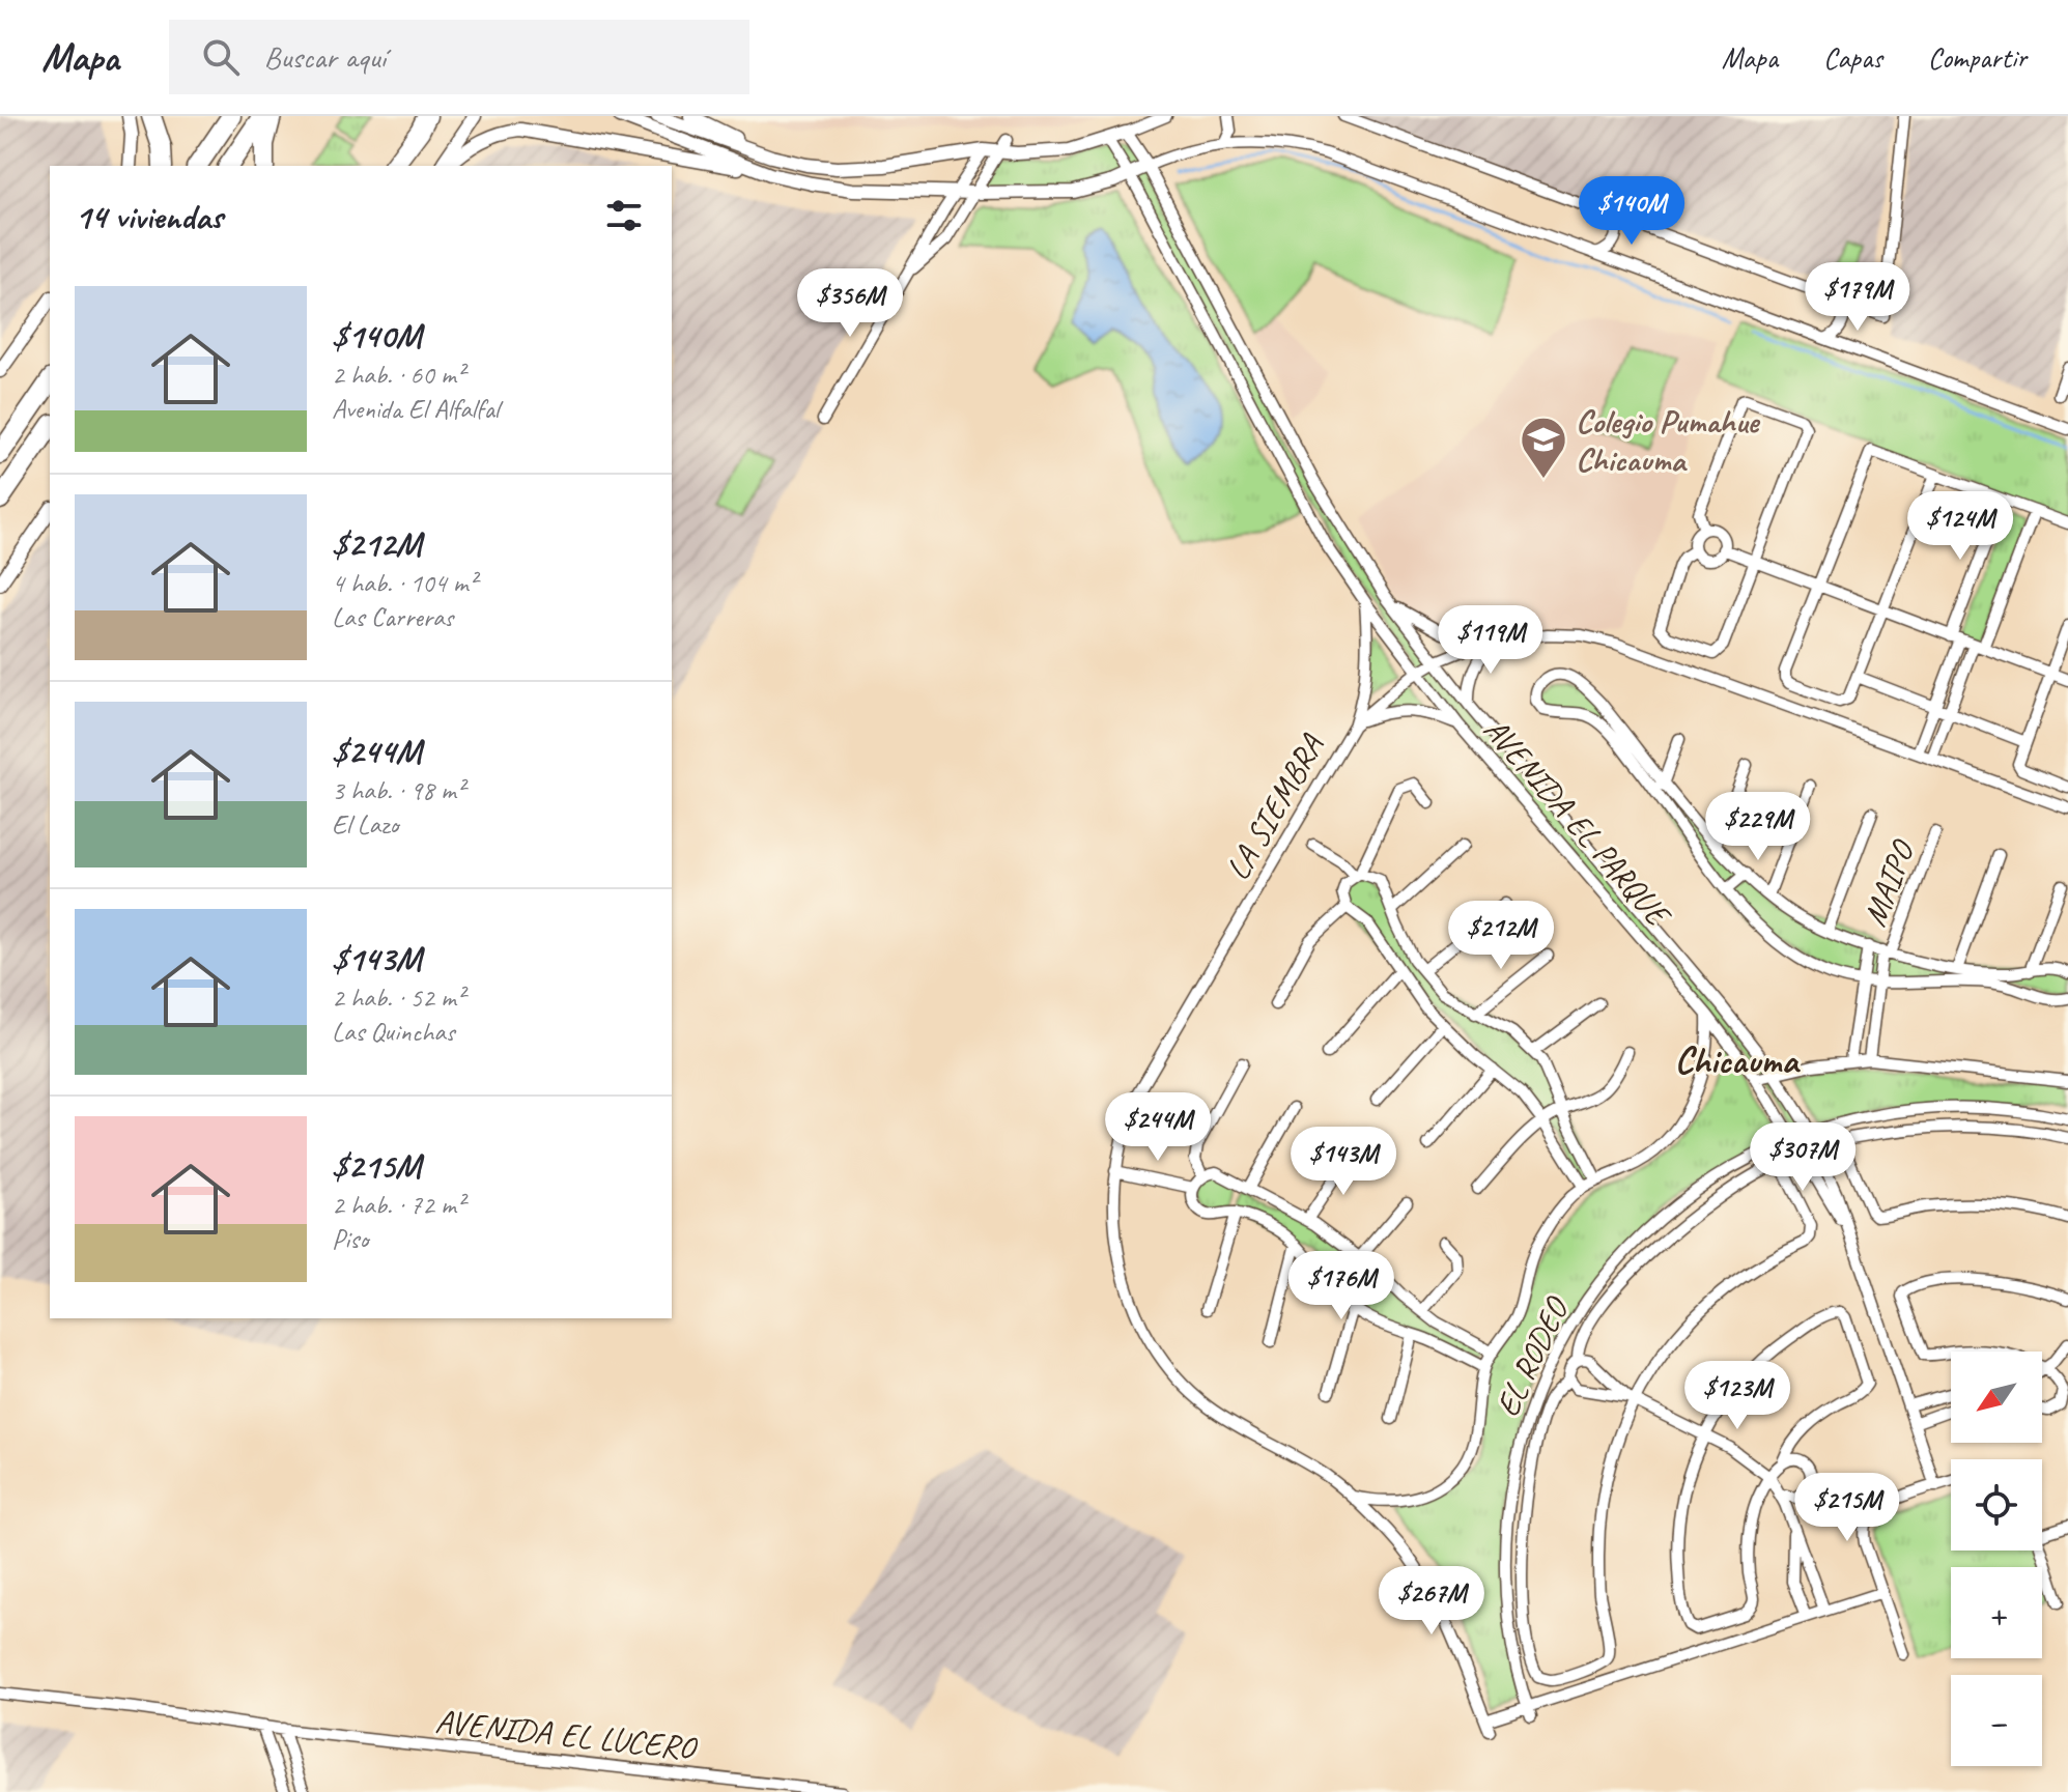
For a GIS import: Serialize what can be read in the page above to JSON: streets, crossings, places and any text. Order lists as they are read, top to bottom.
{
  "streets": {
    "street": [
      "LA SIEMBRA",
      "AVENIDA EL PARQUE",
      "MAIPO",
      "EL RODEO",
      "AVENIDA EL LUCERO"
    ]
  },
  "crossings": [
    ["LA SIEMBRA", "AVENIDA EL PARQUE"],
    ["LA SIEMBRA", "EL RODEO"],
    ["AVENIDA EL PARQUE", "EL RODEO"]
  ],
  "districts": ["Chicauma"],
  "places": {
    "school or university": ["Colegio Pumahue Chicauma"]
  },
  "north": "bottom left",
  "page": {
    "header": "Mapa",
    "search": "Buscar aquí",
    "nav": ["Mapa", "Capas", "Compartir"],
    "heading": "14 viviendas",
    "price": [
      "$140M",
      "$179M",
      "$356M",
      "$124M",
      "$119M",
      "$229M",
      "$212M",
      "$244M",
      "$307M",
      "$143M",
      "$176M",
      "$123M",
      "$215M",
      "$267M"
    ],
    "list": [
      {
        "name": "$140M",
        "note": "2 hab. · 60 m² · Avenida El Alfalfal"
      },
      {
        "name": "$212M",
        "note": "4 hab. · 104 m² · Las Carreras"
      },
      {
        "name": "$244M",
        "note": "3 hab. · 98 m² · El Lazo"
      },
      {
        "name": "$143M",
        "note": "2 hab. · 52 m² · Las Quinchas"
      },
      {
        "name": "$215M",
        "note": "2 hab. · 72 m² · Piso"
      }
    ],
    "map_buttons": ["+", "−"]
  }
}
